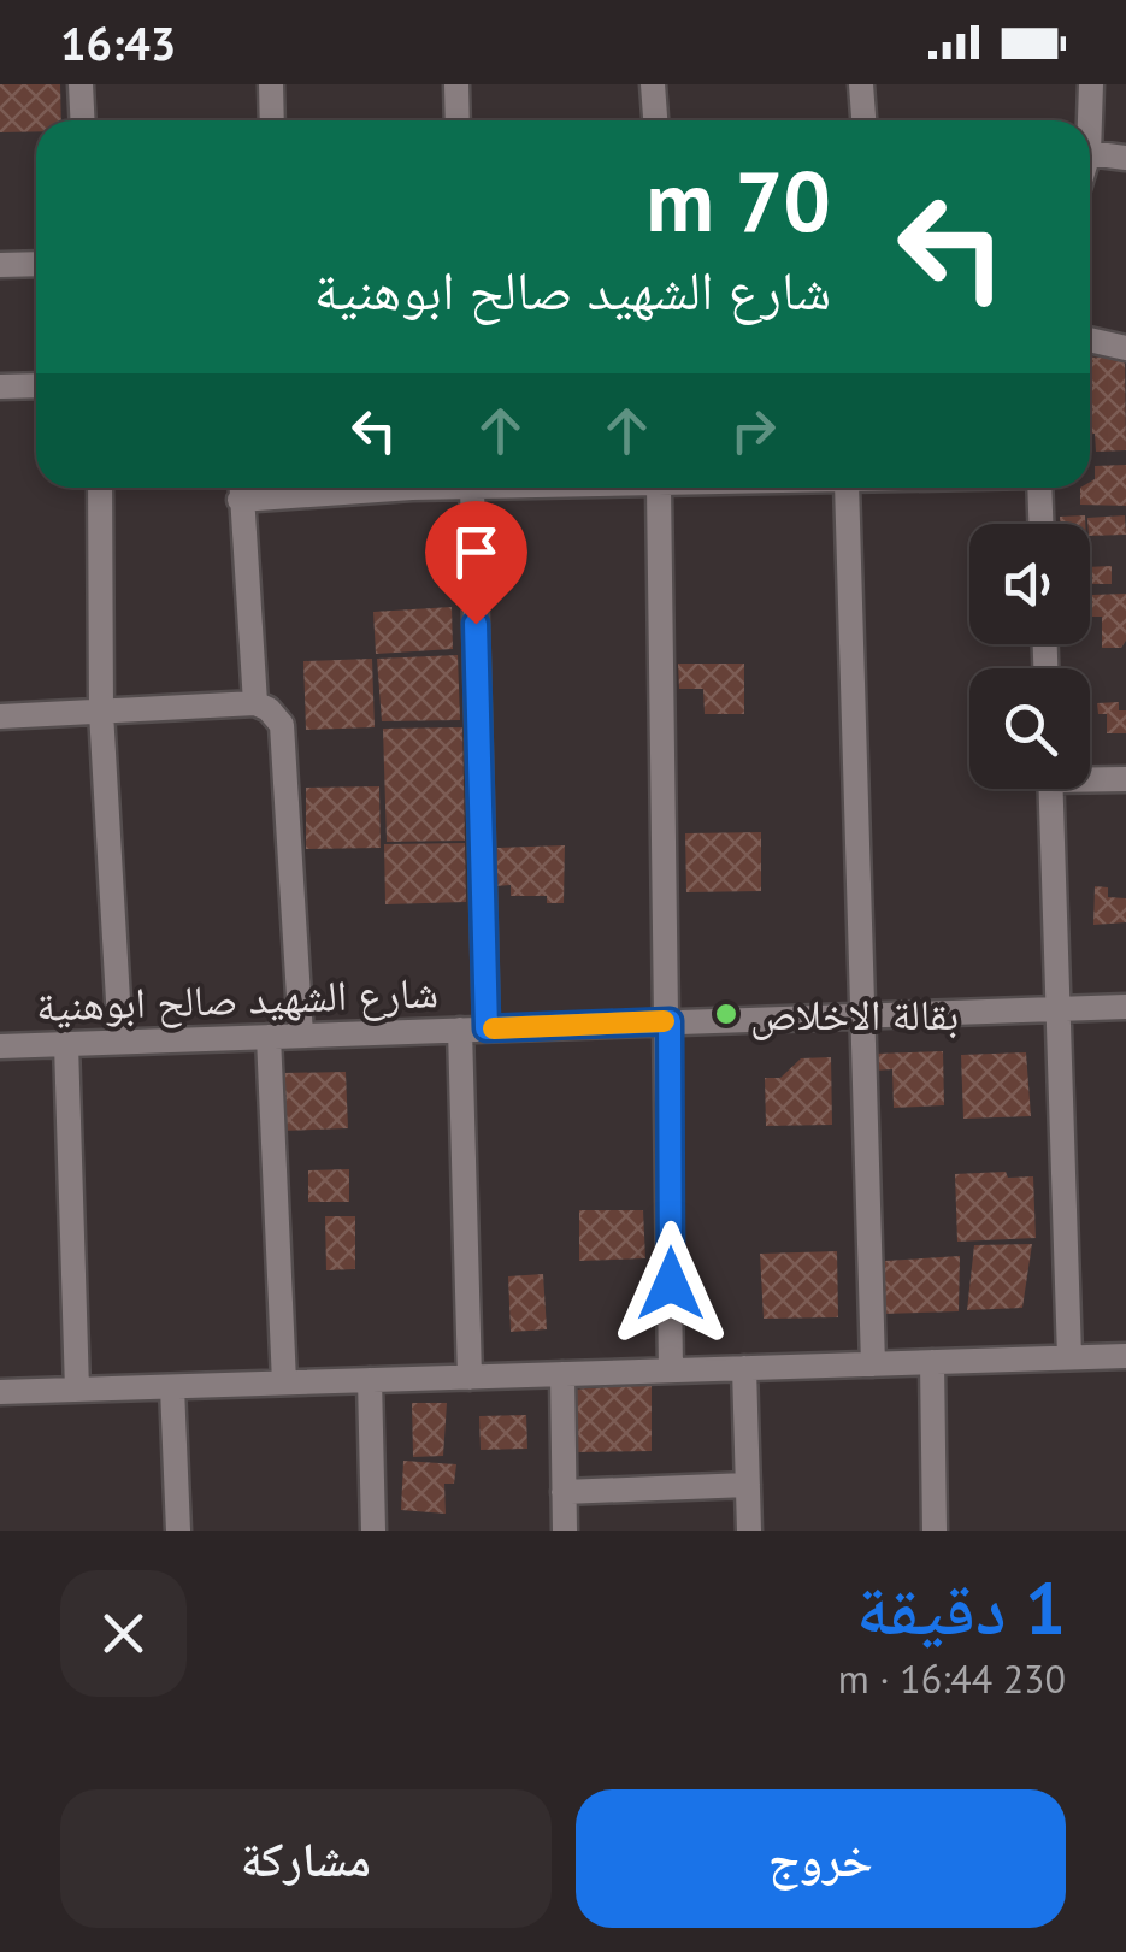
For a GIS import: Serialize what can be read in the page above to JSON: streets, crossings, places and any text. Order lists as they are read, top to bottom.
{
  "streets": {
    "street": ["شارع الشهيد صالح ابوهنية"]
  },
  "places": ["بقالة الاخلاص"],
  "page": {
    "status": "16:43",
    "turn": ["70 m", "شارع الشهيد صالح ابوهنية"],
    "heading": ["1 دقيقة", "230 m · 16:44"],
    "buttons": ["خروج", "مشاركة"]
  }
}
